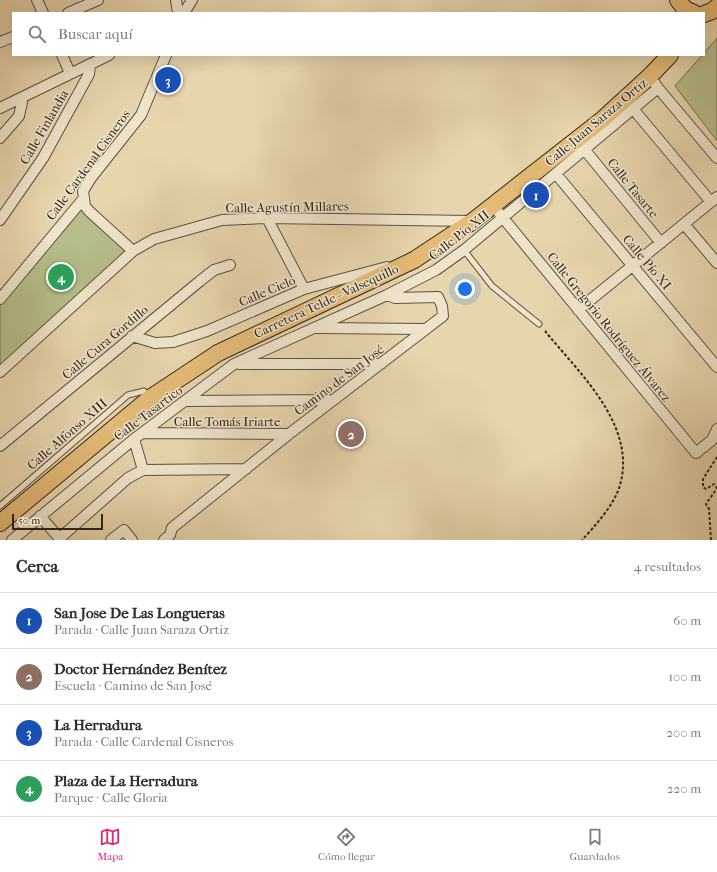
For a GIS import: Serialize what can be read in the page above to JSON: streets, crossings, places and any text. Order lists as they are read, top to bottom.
{
  "streets": {
    "main road": ["Carretera Telde - Valsequillo"],
    "street": [
      "Calle Juan Saraza Ortiz",
      "Calle Finlandia",
      "Calle Cardenal Cisneros",
      "Calle Tasarte",
      "Calle Agustín Millares",
      "Calle Pio XII",
      "Calle Pío XI",
      "Calle Cielo",
      "Calle Gregorio Rodríguez Álvarez",
      "Calle Cura Gordillo",
      "Camino de San José",
      "Calle Tasartico",
      "Calle Tomás Iriarte"
    ],
    "lane": ["Calle Alfonso XIII"]
  },
  "crossings": [
    ["Calle Juan Saraza Ortiz", "Calle Tasarte"],
    ["Calle Juan Saraza Ortiz", "Calle Pio XII"],
    ["Calle Juan Saraza Ortiz", "Calle Pío XI"],
    ["Calle Juan Saraza Ortiz", "Carretera Telde - Valsequillo"],
    ["Calle Juan Saraza Ortiz", "Calle Gregorio Rodríguez Álvarez"],
    ["Calle Agustín Millares", "Carretera Telde - Valsequillo"],
    ["Calle Pio XII", "Carretera Telde - Valsequillo"],
    ["Calle Pio XII", "Calle Gregorio Rodríguez Álvarez"],
    ["Calle Pio XII", "Camino de San José"],
    ["Calle Pio XII", "Calle Tasartico"],
    ["Calle Cielo", "Carretera Telde - Valsequillo"],
    ["Calle Cielo", "Calle Cura Gordillo"],
    ["Carretera Telde - Valsequillo", "Calle Gregorio Rodríguez Álvarez"],
    ["Carretera Telde - Valsequillo", "Calle Alfonso XIII"],
    ["Camino de San José", "Calle Tomás Iriarte"],
    ["Calle Tasartico", "Calle Tomás Iriarte"]
  ],
  "scale_bar": "50 m",
  "page": {
    "search": "Buscar aquí",
    "pins": [
      "3",
      "1",
      "4",
      "2"
    ],
    "scale": "50 m",
    "heading": ["Cerca", "4 resultados"],
    "list": [
      {
        "mark": "1",
        "name": "San Jose De Las Longueras",
        "note": "Parada · Calle Juan Saraza Ortiz",
        "value": "60 m"
      },
      {
        "mark": "2",
        "name": "Doctor Hernández Benítez",
        "note": "Escuela · Camino de San José",
        "value": "100 m"
      },
      {
        "mark": "3",
        "name": "La Herradura",
        "note": "Parada · Calle Cardenal Cisneros",
        "value": "200 m"
      },
      {
        "mark": "4",
        "name": "Plaza de La Herradura",
        "note": "Parque · Calle Gloria",
        "value": "220 m"
      }
    ],
    "nav": ["Mapa", "Cómo llegar", "Guardados"]
  }
}
